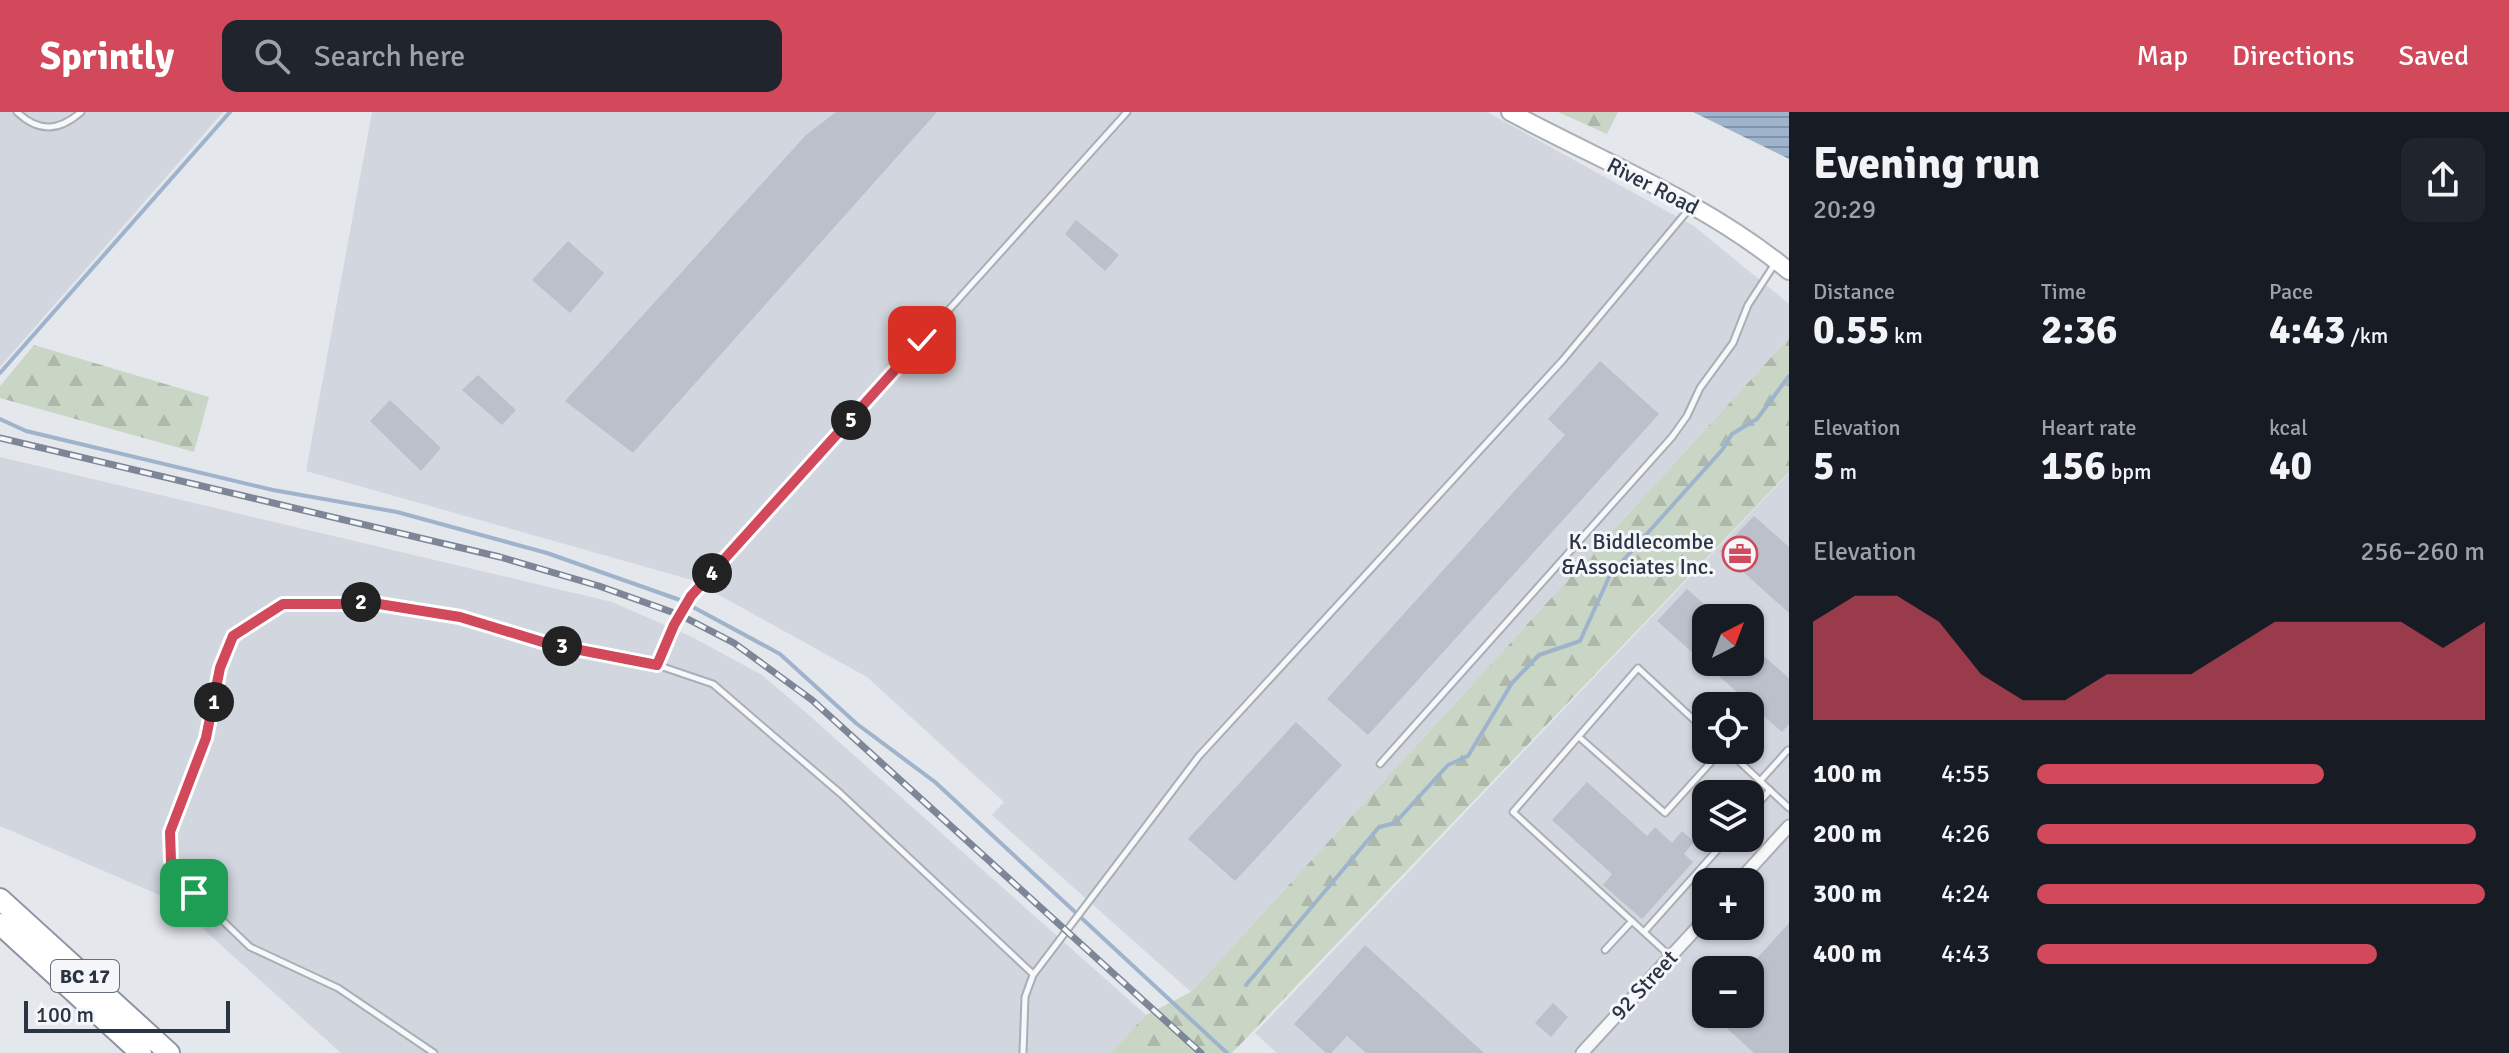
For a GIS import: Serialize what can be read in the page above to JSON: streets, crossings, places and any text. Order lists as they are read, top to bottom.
{
  "streets": {
    "highway": ["BC 17"],
    "main road": ["River Road"],
    "street": ["92 Street"]
  },
  "places": {
    "office": ["K. Biddlecombe &Associates Inc."]
  },
  "scale_bar": "100 m",
  "north": "top right",
  "page": {
    "header": "Sprintly",
    "search": "Search here",
    "nav": ["Map", "Directions", "Saved"],
    "heading": ["Evening run", "20:29"],
    "stats": [
      ["Distance", "0.55 km"],
      ["Time", "2:36"],
      ["Pace", "4:43 /km"],
      ["Elevation", "5 m"],
      ["Heart rate", "156 bpm"],
      ["kcal", "40"]
    ],
    "pins": [
      "5",
      "4",
      "2",
      "3",
      "1"
    ],
    "chart": ["Elevation", "256–260 m"],
    "map_buttons": ["+", "−"],
    "list": [
      {
        "name": "100 m",
        "note": "4:55"
      },
      {
        "name": "200 m",
        "note": "4:26"
      },
      {
        "name": "300 m",
        "note": "4:24"
      },
      {
        "name": "400 m",
        "note": "4:43"
      }
    ],
    "scale": "100 m"
  }
}
